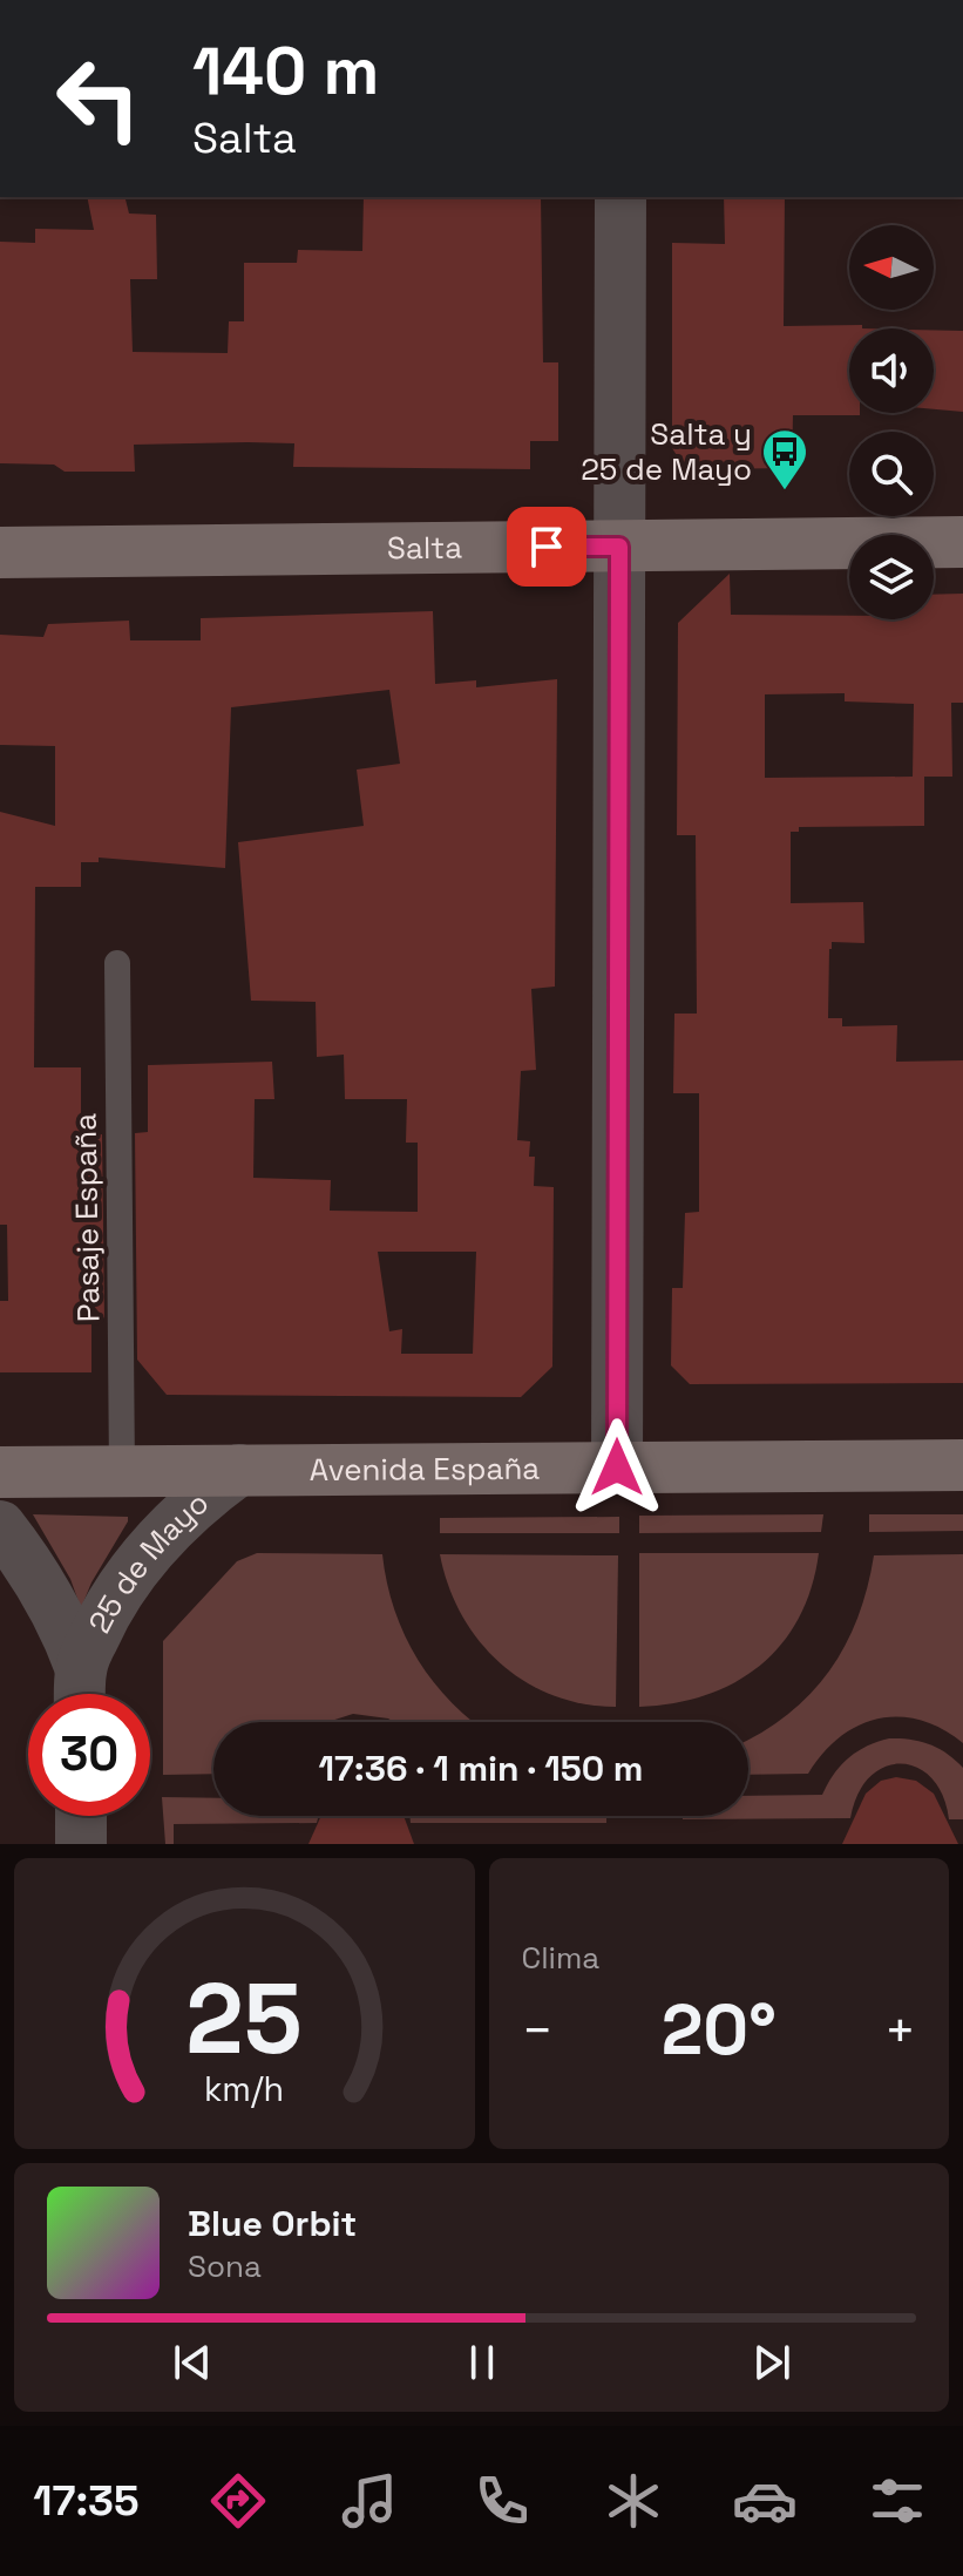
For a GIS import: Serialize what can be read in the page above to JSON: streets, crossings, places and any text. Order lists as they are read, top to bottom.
{
  "streets": {
    "main road": ["Salta", "Avenida España"],
    "street": ["25 de Mayo"],
    "lane": ["Pasaje España"]
  },
  "crossings": [
    ["Pasaje España", "Avenida España"],
    ["Avenida España", "25 de Mayo"]
  ],
  "places": {
    "bus stop": ["Salta y 25 de Mayo"]
  },
  "north": "left",
  "page": {
    "turn": ["140 m", "Salta"],
    "limit": "30",
    "trip": "17:36 · 1 min · 150 m",
    "tile": "Clima",
    "heat": ["−", "20°", "+"],
    "song": ["Blue Orbit", "Sona"],
    "tabs": "17:35",
    "gauge": ["25", "km/h"]
  }
}
